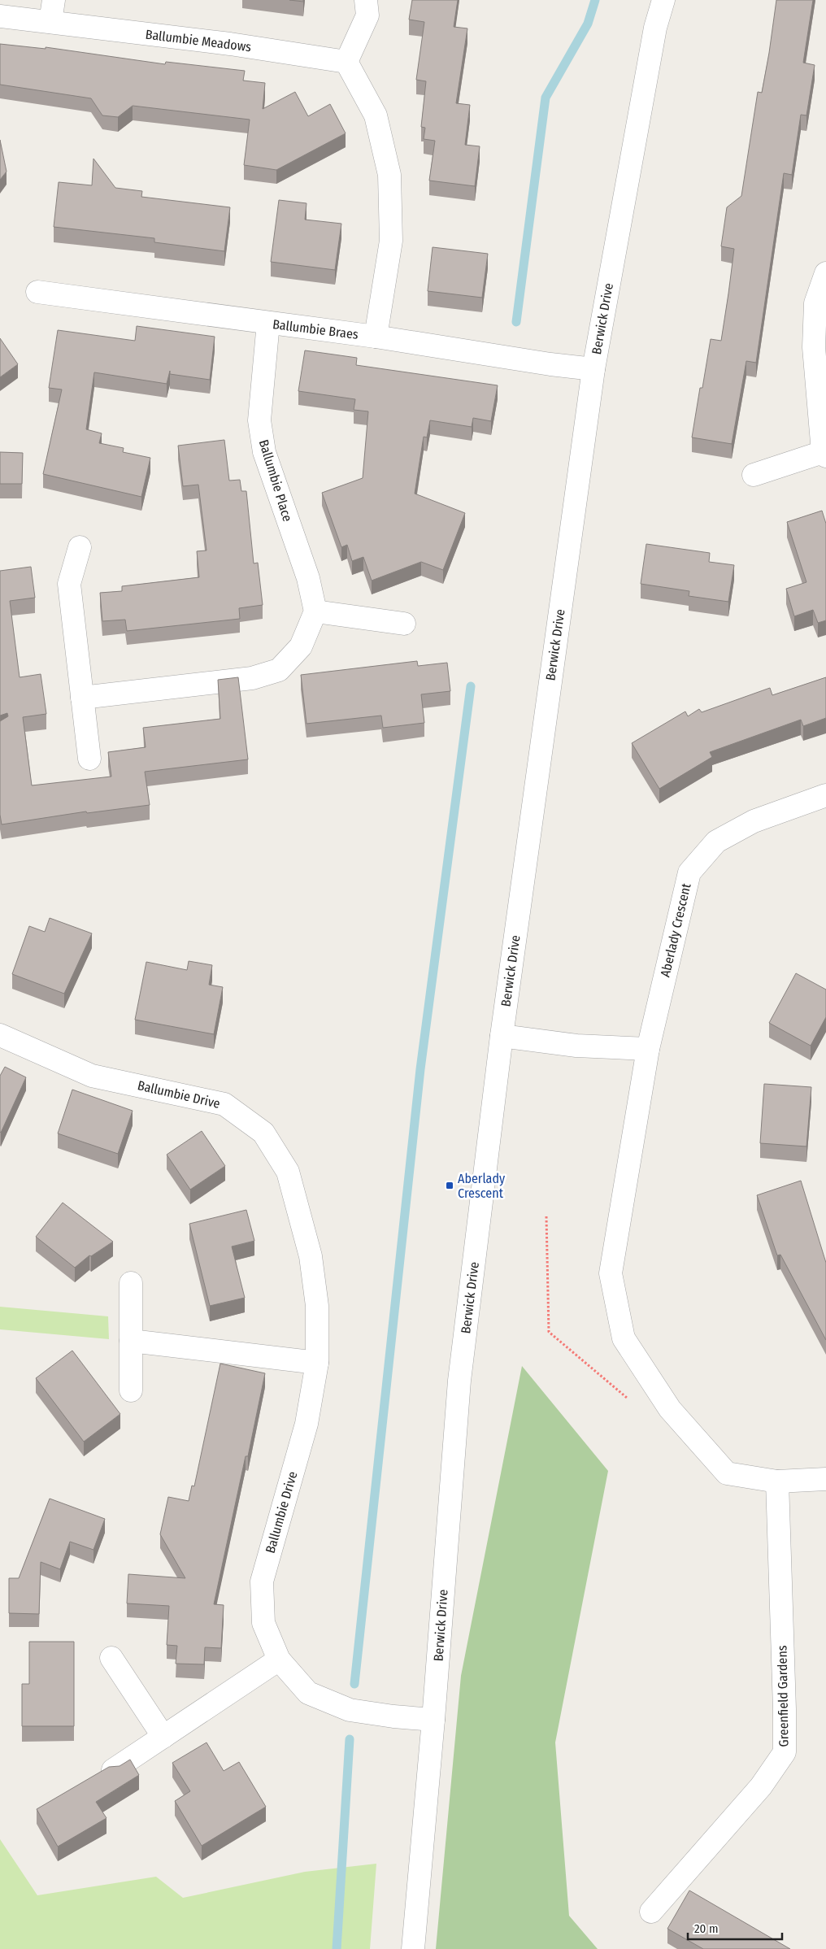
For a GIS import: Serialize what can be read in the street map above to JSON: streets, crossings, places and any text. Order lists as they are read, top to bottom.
{
  "streets": {
    "street": [
      "Ballumbie Meadows",
      "Berwick Drive",
      "Ballumbie Braes",
      "Ballumbie Place",
      "Aberlady Crescent",
      "Ballumbie Drive",
      "Greenfield Gardens"
    ]
  },
  "crossings": [
    ["Berwick Drive", "Ballumbie Braes"],
    ["Berwick Drive", "Ballumbie Drive"],
    ["Ballumbie Braes", "Ballumbie Place"],
    ["Aberlady Crescent", "Greenfield Gardens"]
  ],
  "places": {
    "transit": ["Aberlady Crescent"]
  },
  "scale_bar": "20 m"
}
